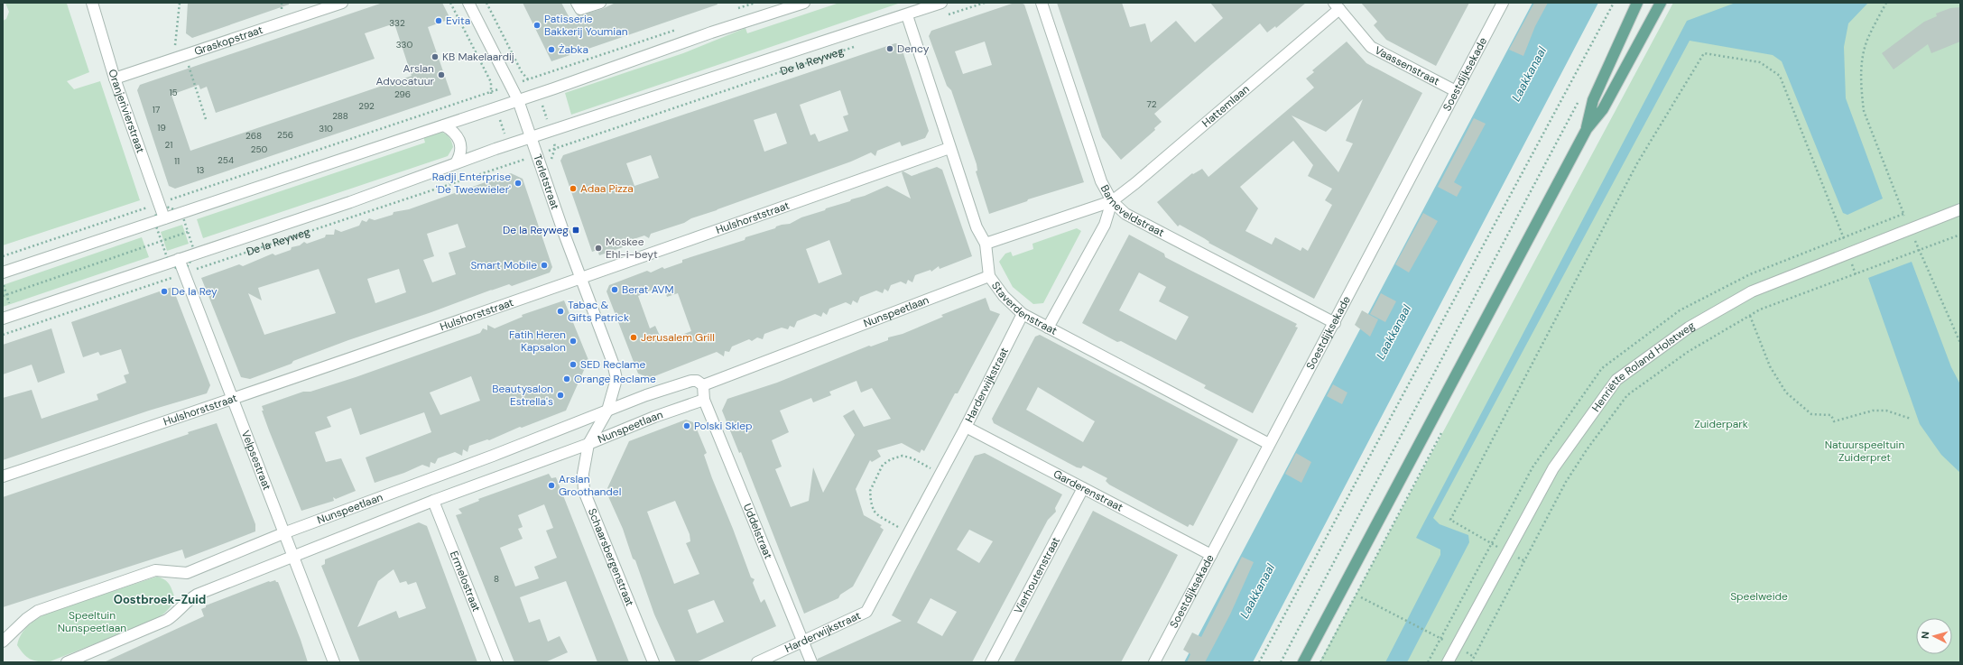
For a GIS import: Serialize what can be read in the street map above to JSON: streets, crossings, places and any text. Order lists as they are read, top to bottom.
{
  "streets": {
    "street": [
      "Graskopstraat",
      "De la Reyweg",
      "Vaassenstraat",
      "Soestdijksekade",
      "Hattemlaan",
      "Oranjerivierstraat",
      "Terletstraat",
      "Barneveldstraat",
      "Hulshorststraat",
      "Staverdenstraat",
      "Nunspeetlaan",
      "Henriëtte Roland Holstweg",
      "Harderwijkstraat",
      "Velpsestraat",
      "Garderenstraat",
      "Uddelstraat",
      "Schaarsbergenstraat",
      "Vierhoutenstraat",
      "Ermelostraat"
    ]
  },
  "crossings": [
    ["Graskopstraat", "Oranjerivierstraat"],
    ["De la Reyweg", "Terletstraat"],
    ["De la Reyweg", "Staverdenstraat"],
    ["De la Reyweg", "Velpsestraat"],
    ["Vaassenstraat", "Soestdijksekade"],
    ["Vaassenstraat", "Hattemlaan"],
    ["Soestdijksekade", "Barneveldstraat"],
    ["Soestdijksekade", "Staverdenstraat"],
    ["Soestdijksekade", "Garderenstraat"],
    ["Hattemlaan", "Barneveldstraat"],
    ["Hattemlaan", "Staverdenstraat"],
    ["Terletstraat", "Hulshorststraat"],
    ["Terletstraat", "Nunspeetlaan"],
    ["Terletstraat", "Schaarsbergenstraat"],
    ["Hulshorststraat", "Staverdenstraat"],
    ["Hulshorststraat", "Velpsestraat"],
    ["Staverdenstraat", "Nunspeetlaan"],
    ["Staverdenstraat", "Harderwijkstraat"],
    ["Nunspeetlaan", "Velpsestraat"],
    ["Nunspeetlaan", "Uddelstraat"],
    ["Nunspeetlaan", "Schaarsbergenstraat"],
    ["Nunspeetlaan", "Ermelostraat"],
    ["Harderwijkstraat", "Garderenstraat"],
    ["Harderwijkstraat", "Uddelstraat"],
    ["Garderenstraat", "Vierhoutenstraat"]
  ],
  "districts": ["Oostbroek-Zuid"],
  "water": ["Laakkanaal"],
  "parks": [
    "Zuiderpark",
    "Natuurspeeltuin Zuiderpret",
    "Speelweide",
    "Speeltuin Nunspeetlaan"
  ],
  "places": {
    "other": [
      "Evita",
      "Patisserie Bakkerij Youmian",
      "Dency",
      "Żabka",
      "KB Makelaardij",
      "Arslan Advocatuur",
      "Radji Enterprise 'De Tweewieler'",
      "Adaa Pizza",
      "Moskee Ehl-i-beyt",
      "Smart Mobile",
      "Berat AVM",
      "De la Rey",
      "Tabac & Gifts Patrick",
      "Jerusalem Grill",
      "Fatih Heren Kapsalon",
      "SED Reclame",
      "Orange Reclame",
      "Beautysalon Estrella's",
      "Polski Sklep",
      "Arslan Groothandel"
    ],
    "transit": ["De la Reyweg"]
  },
  "house_numbers": [
    "332",
    "330",
    "15",
    "296",
    "72",
    "292",
    "17",
    "288",
    "19",
    "310",
    "256",
    "268",
    "21",
    "250",
    "254",
    "11",
    "13",
    "8"
  ],
  "north": "left"
}
